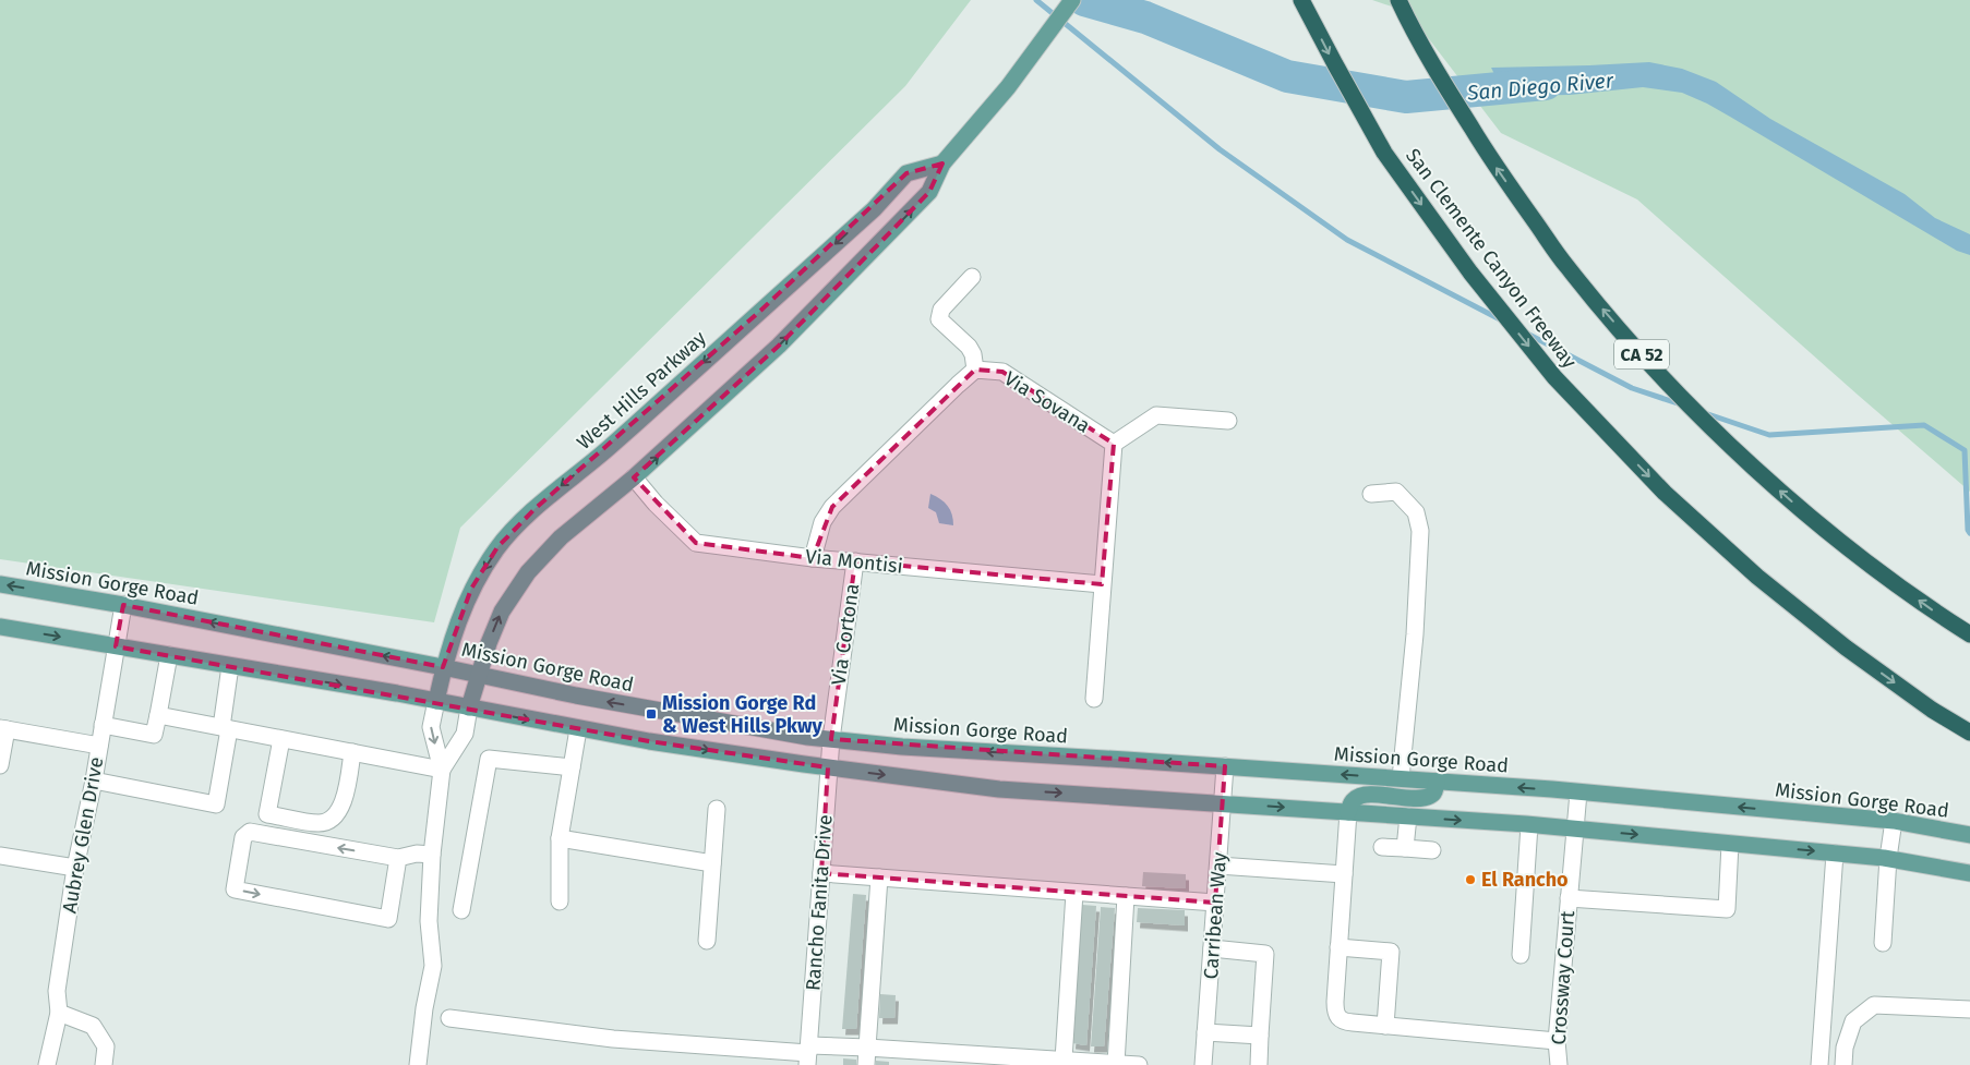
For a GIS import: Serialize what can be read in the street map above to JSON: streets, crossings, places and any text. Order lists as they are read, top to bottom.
{
  "streets": {
    "highway": ["San Clemente Canyon Freeway", "CA 52"],
    "main road": ["West Hills Parkway", "Mission Gorge Road"],
    "street": [
      "Via Sovana",
      "Via Montisi",
      "Via Cortona",
      "Aubrey Glen Drive",
      "Rancho Fanita Drive",
      "Carribean Way",
      "Crossway Court"
    ]
  },
  "crossings": [
    ["West Hills Parkway", "Mission Gorge Road"],
    ["Via Montisi", "Via Cortona"],
    ["Mission Gorge Road", "Via Cortona"],
    ["Mission Gorge Road", "Aubrey Glen Drive"],
    ["Mission Gorge Road", "Rancho Fanita Drive"],
    ["Mission Gorge Road", "Carribean Way"],
    ["Mission Gorge Road", "Crossway Court"],
    ["Via Cortona", "Rancho Fanita Drive"]
  ],
  "water": ["San Diego River"],
  "places": {
    "transit": ["Mission Gorge Rd & West Hills Pkwy"],
    "other": ["El Rancho"]
  }
}
